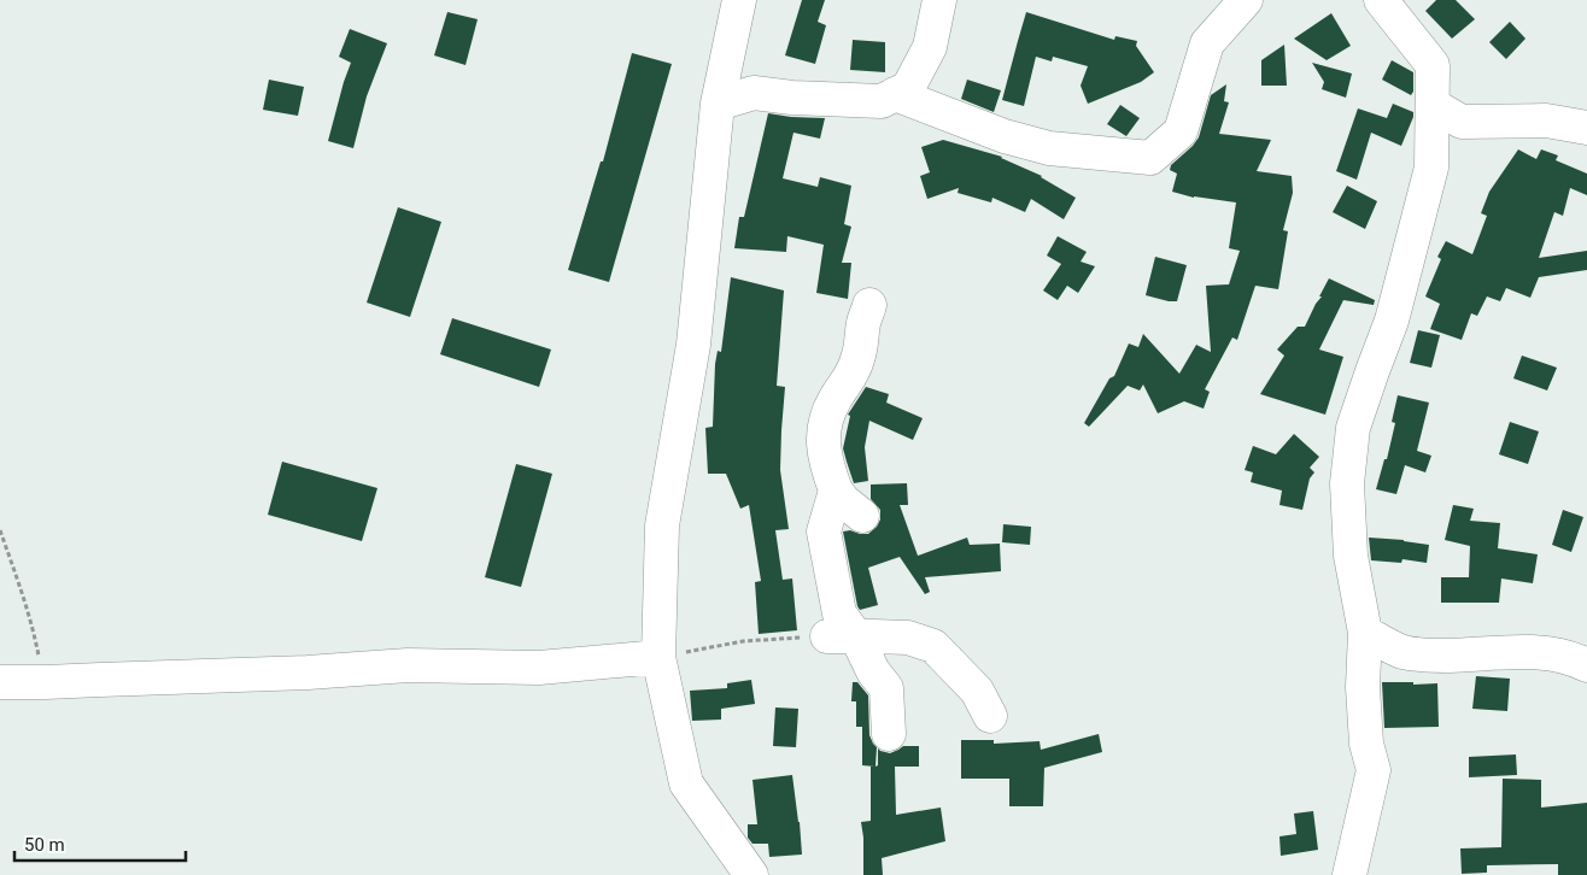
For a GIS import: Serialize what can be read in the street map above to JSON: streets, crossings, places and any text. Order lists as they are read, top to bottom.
{
  "scale_bar": "50 m"
}
